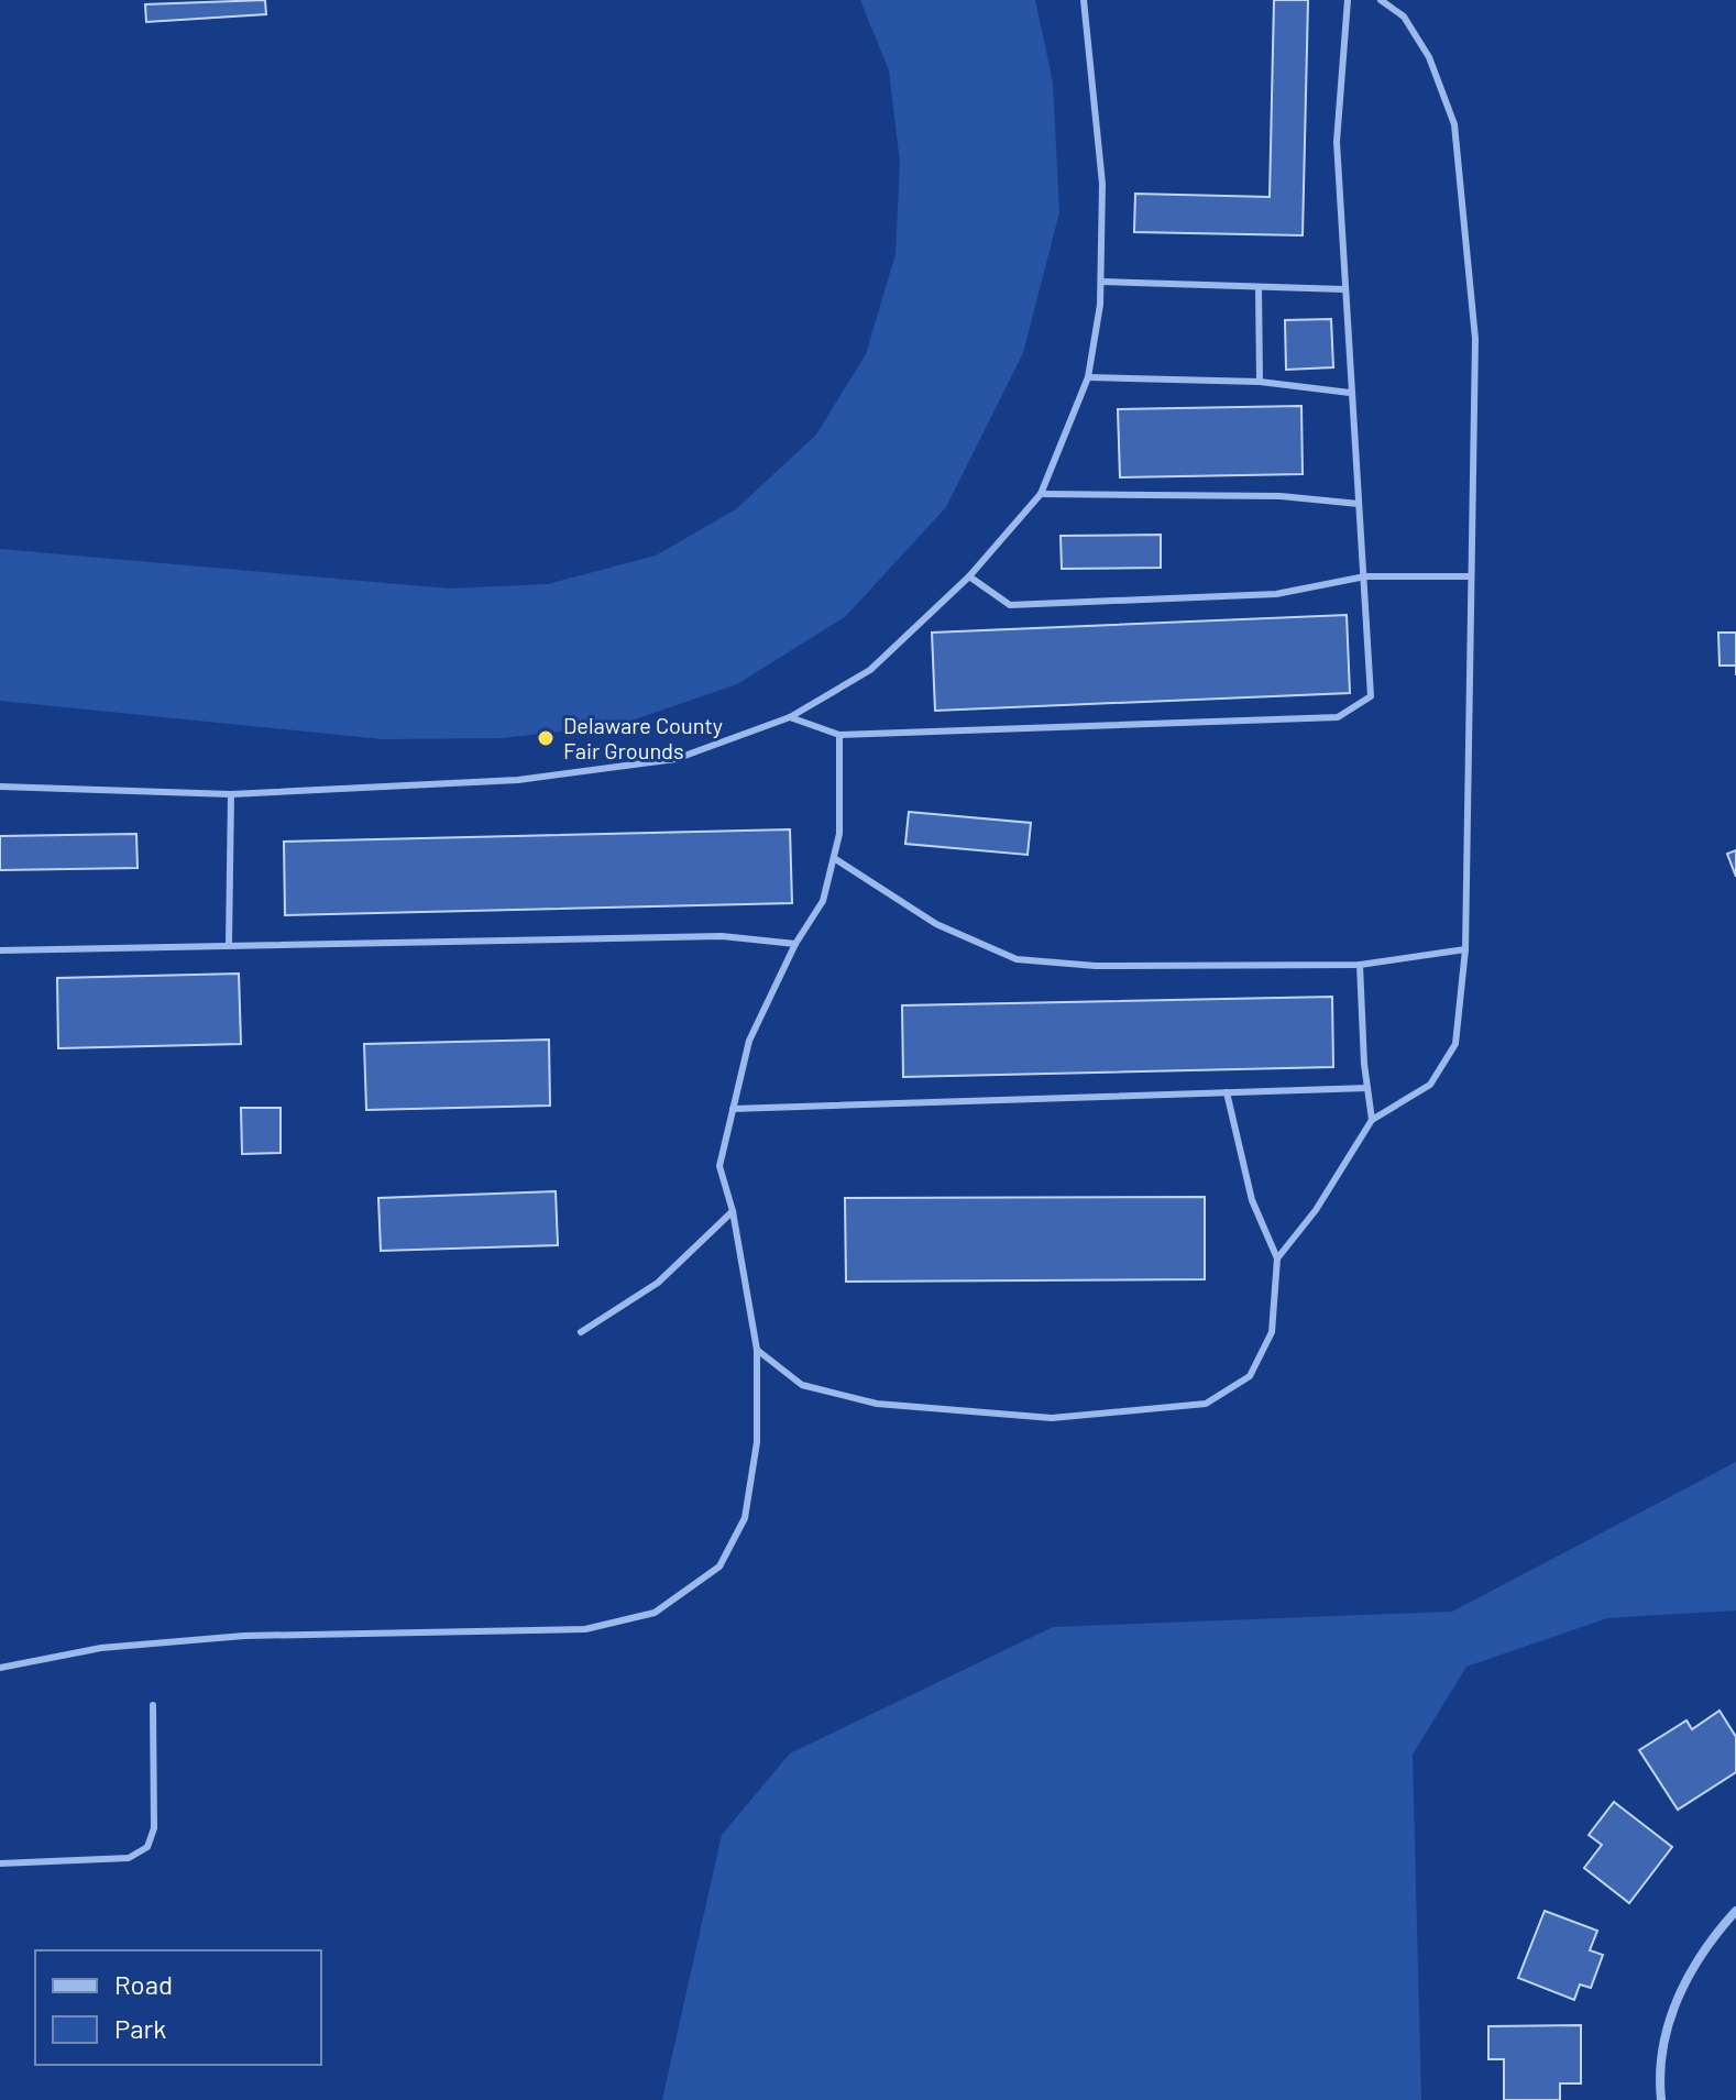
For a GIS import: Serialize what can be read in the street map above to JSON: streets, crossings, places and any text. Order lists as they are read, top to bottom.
{
  "places": ["Delaware County Fair Grounds"],
  "legend": ["Road", "Park"]
}
